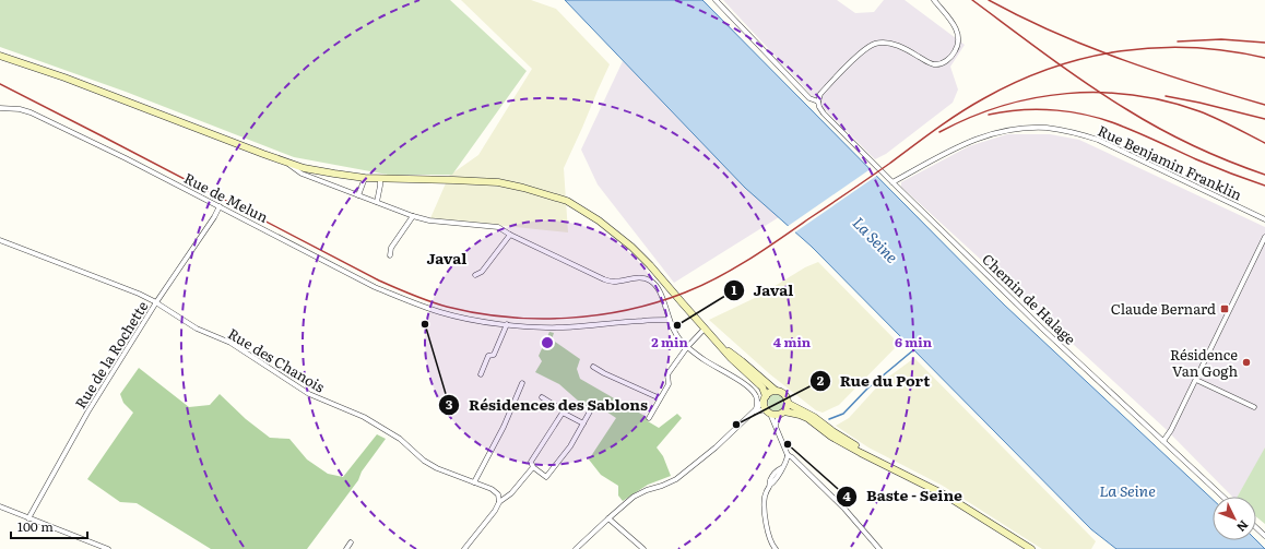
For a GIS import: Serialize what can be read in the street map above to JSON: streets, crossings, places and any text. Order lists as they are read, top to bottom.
{
  "streets": {
    "street": [
      "Rue Benjamin Franklin",
      "Rue de Melun",
      "Chemin de Halage",
      "Rue de la Rochette",
      "Rue des Chanois"
    ]
  },
  "crossings": [
    ["Rue Benjamin Franklin", "Chemin de Halage"],
    ["Rue de Melun", "Rue de la Rochette"],
    ["Rue de la Rochette", "Rue des Chanois"]
  ],
  "districts": ["Javal"],
  "water": ["La Seine"],
  "places": {
    "transit": ["Claude Bernard"],
    "other": [
      "Résidences des Sablons",
      "Javal",
      "Résidence Van Gogh",
      "Rue du Port",
      "Baste - Seine"
    ]
  },
  "scale_bar": "100 m",
  "north": "bottom right",
  "rings": ["2 min", "4 min", "6 min"]
}
